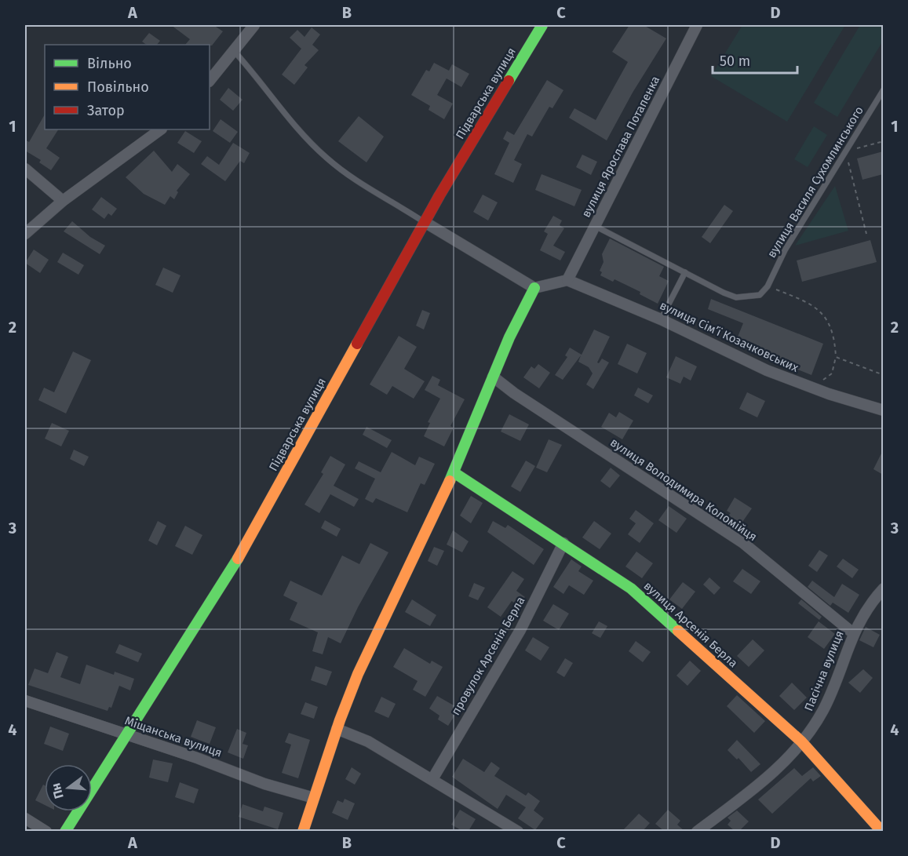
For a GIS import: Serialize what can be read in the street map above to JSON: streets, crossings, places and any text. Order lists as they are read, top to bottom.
{
  "streets": {
    "street": [
      "Підварська вулиця",
      "вулиця Ярослава Потапенка",
      "вулиця Сімʼї Козачковських",
      "вулиця Володимира Коломійця",
      "вулиця Арсенія Берла",
      "провулок Арсенія Берла",
      "Пасічна вулиця",
      "Міщанська вулиця"
    ],
    "lane": ["вулиця Василя Сухомлинського"]
  },
  "crossings": [
    ["Підварська вулиця", "Міщанська вулиця"],
    ["вулиця Ярослава Потапенка", "вулиця Сімʼї Козачковських"],
    ["вулиця Володимира Коломійця", "Пасічна вулиця"],
    ["вулиця Арсенія Берла", "провулок Арсенія Берла"],
    ["вулиця Арсенія Берла", "Пасічна вулиця"]
  ],
  "legend": ["Вільно", "Повільно", "Затор"],
  "scale_bar": "50 m",
  "north": "left",
  "grid": {
    "columns": [
      "A",
      "B",
      "C",
      "D"
    ],
    "rows": [
      "1",
      "2",
      "3",
      "4"
    ]
  }
}
